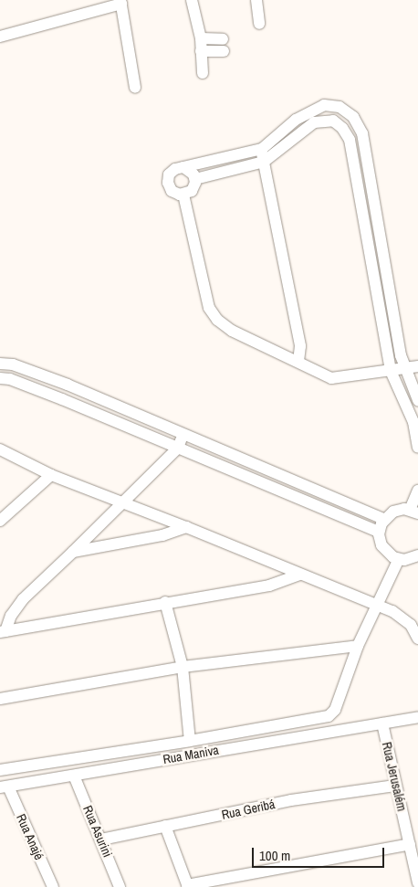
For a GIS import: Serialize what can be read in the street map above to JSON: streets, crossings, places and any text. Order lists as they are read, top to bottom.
{
  "streets": {
    "street": [
      "Rua Maniva",
      "Rua Jerusalém",
      "Rua Geribá",
      "Rua Asurini",
      "Rua Anajé"
    ]
  },
  "crossings": [
    ["Rua Maniva", "Rua Jerusalém"],
    ["Rua Maniva", "Rua Asurini"],
    ["Rua Maniva", "Rua Anajé"],
    ["Rua Jerusalém", "Rua Geribá"],
    ["Rua Geribá", "Rua Asurini"]
  ],
  "scale_bar": "100 m"
}
